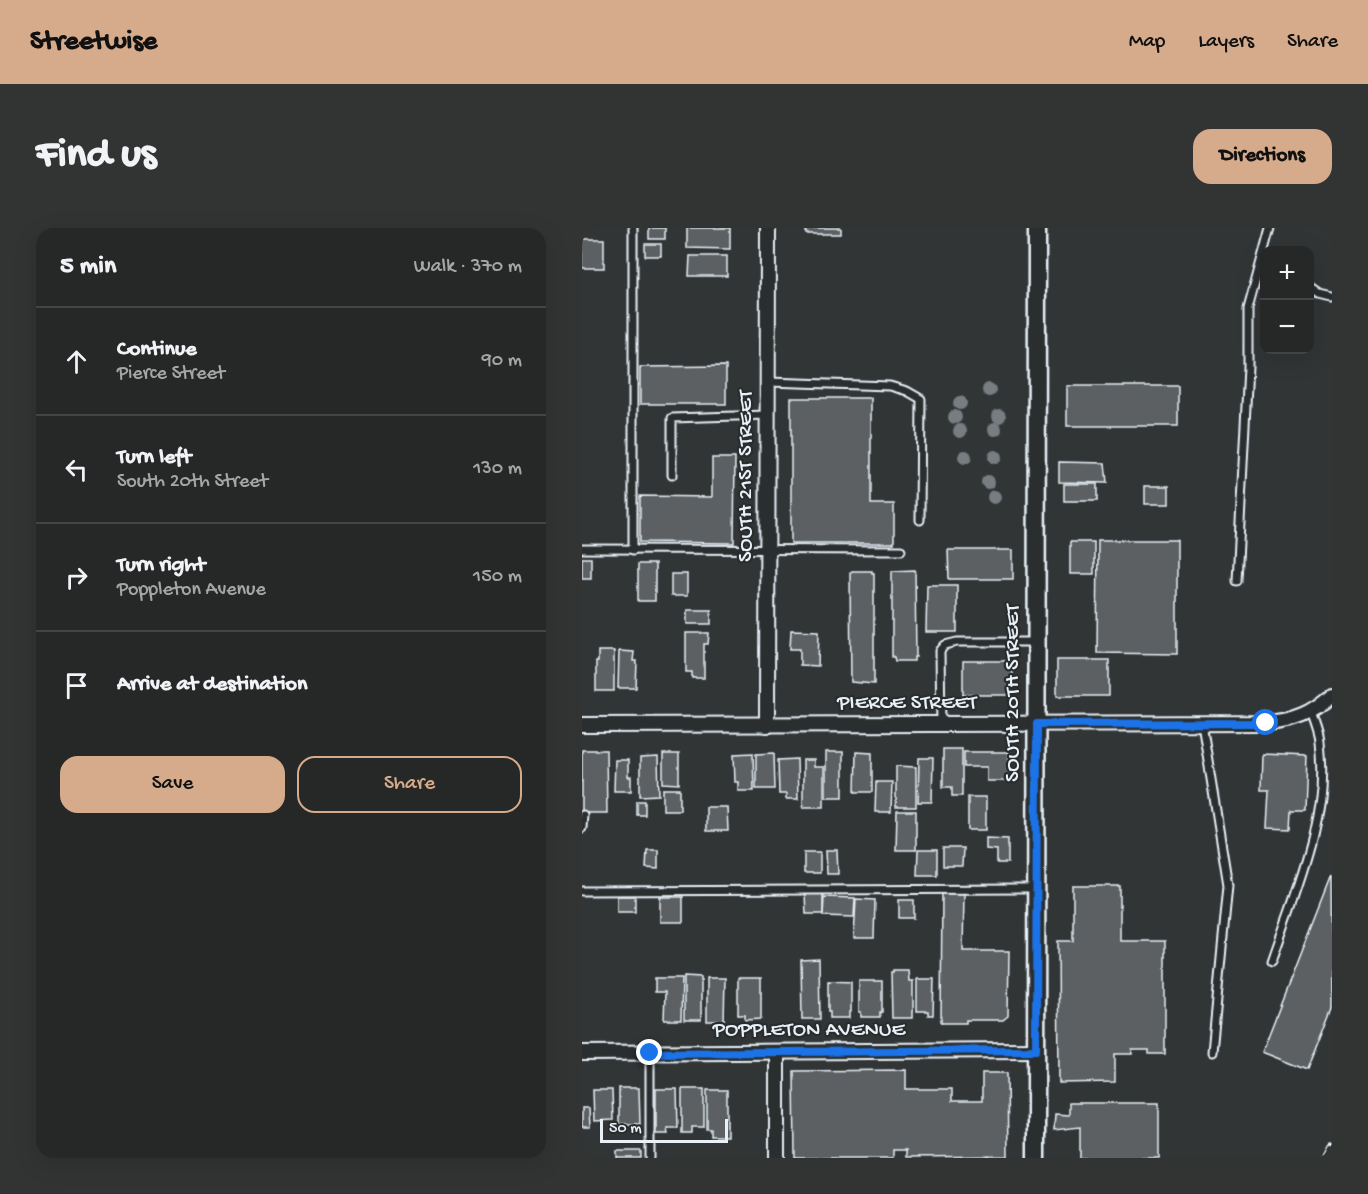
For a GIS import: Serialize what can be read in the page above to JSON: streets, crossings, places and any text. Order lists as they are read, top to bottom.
{
  "streets": {
    "street": [
      "SOUTH 21ST STREET",
      "SOUTH 20TH STREET",
      "PIERCE STREET",
      "POPPLETON AVENUE"
    ]
  },
  "crossings": [
    ["SOUTH 21ST STREET", "PIERCE STREET"],
    ["SOUTH 20TH STREET", "PIERCE STREET"],
    ["SOUTH 20TH STREET", "POPPLETON AVENUE"]
  ],
  "scale_bar": "50 m",
  "page": {
    "header": "Streetwise",
    "nav": ["Map", "Layers", "Share"],
    "buttons": [
      "Directions",
      ["Save", "Share"]
    ],
    "title": "Find us",
    "heading": ["5 min", "Walk · 370 m"],
    "map_buttons": ["+", "−"],
    "list": [
      ["Continue", "Pierce Street", "90 m"],
      ["Turn left", "South 20th Street", "130 m"],
      ["Turn right", "Poppleton Avenue", "150 m"],
      "Arrive at destination"
    ],
    "scale": "50 m"
  }
}
